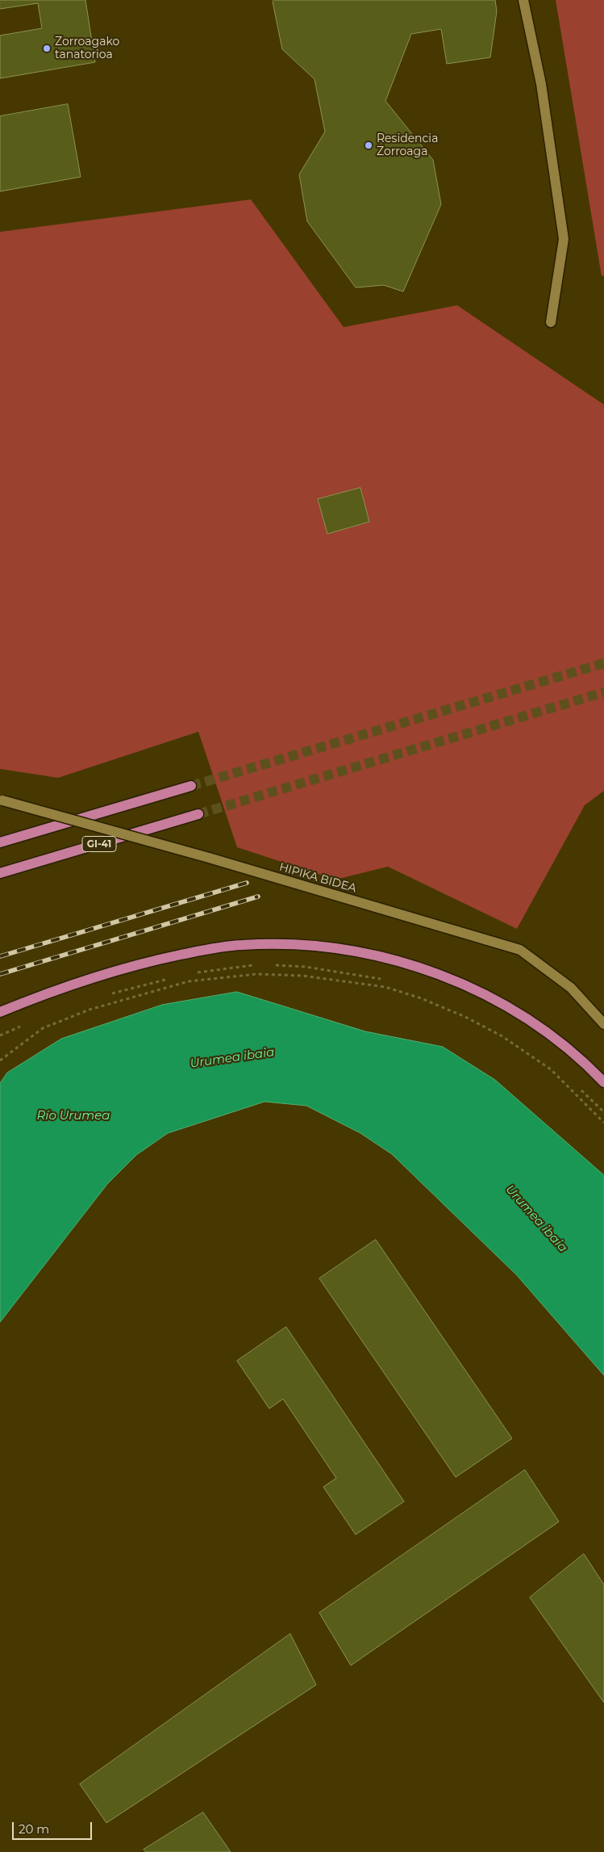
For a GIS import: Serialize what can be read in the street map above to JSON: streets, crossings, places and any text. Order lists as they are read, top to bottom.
{
  "streets": {
    "main road": ["GI-41"],
    "street": ["HIPIKA BIDEA"]
  },
  "water": ["Urumea ibaia", "Río Urumea"],
  "places": ["Zorroagako tanatorioa", "Residencia Zorroaga"],
  "scale_bar": "20 m"
}
